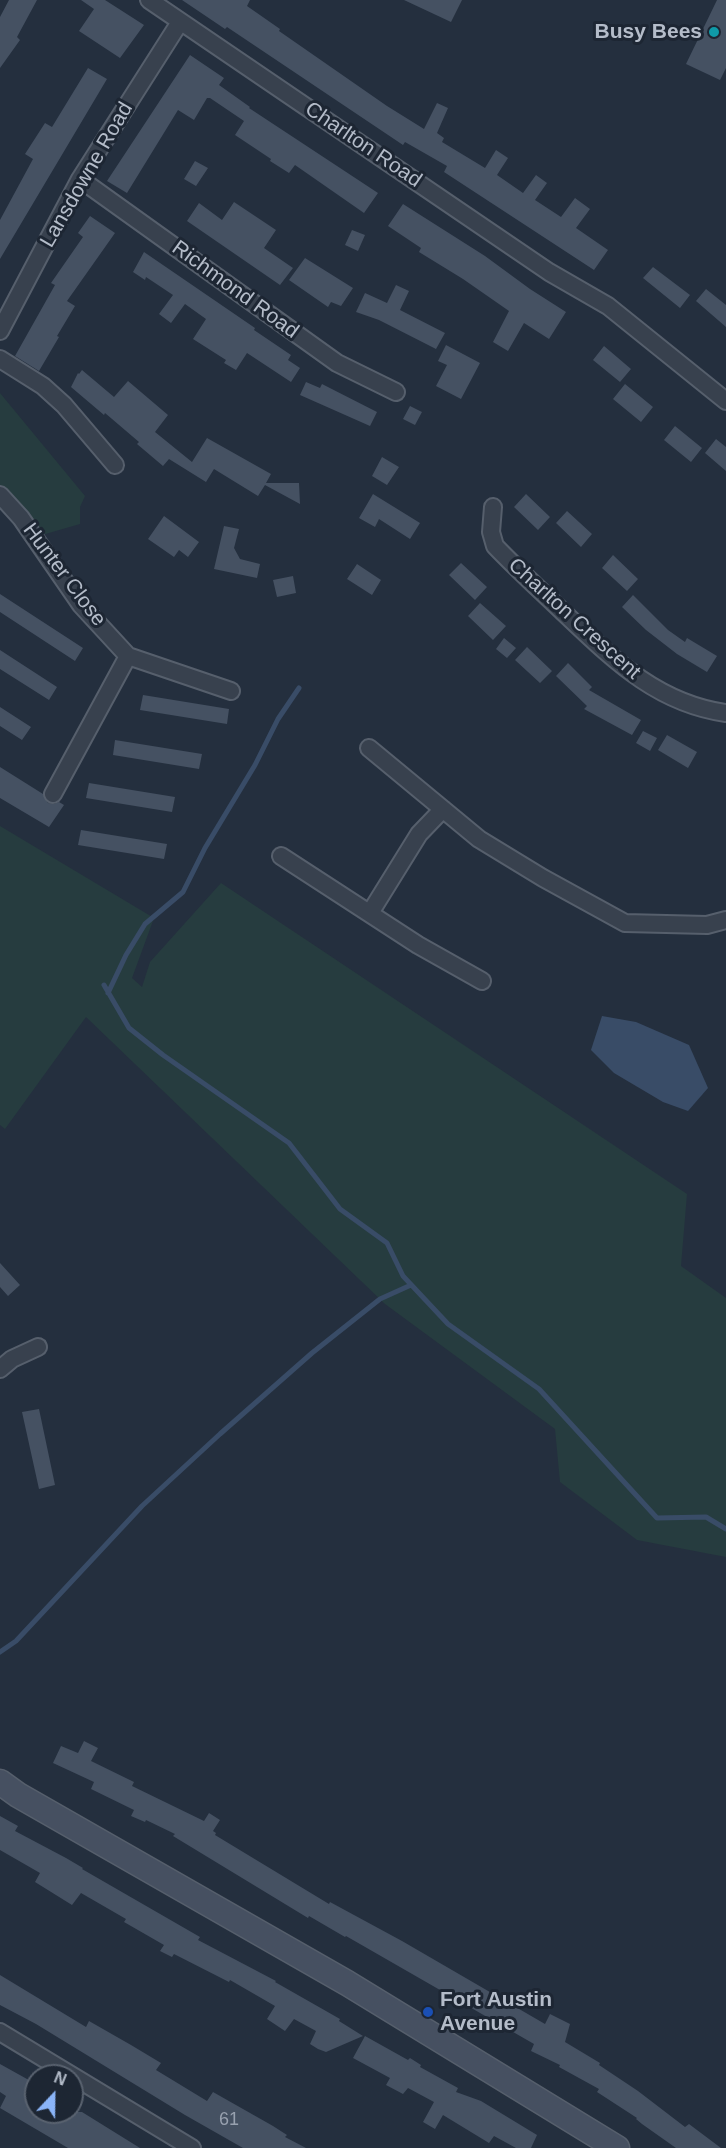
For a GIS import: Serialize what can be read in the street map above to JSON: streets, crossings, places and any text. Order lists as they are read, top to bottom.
{
  "streets": {
    "street": [
      "Charlton Road",
      "Lansdowne Road",
      "Richmond Road",
      "Hunter Close",
      "Charlton Crescent"
    ]
  },
  "crossings": [
    ["Charlton Road", "Lansdowne Road"],
    ["Lansdowne Road", "Richmond Road"]
  ],
  "places": ["Busy Bees", "Fort Austin Avenue"],
  "house_numbers": ["61"],
  "north": "top"
}
